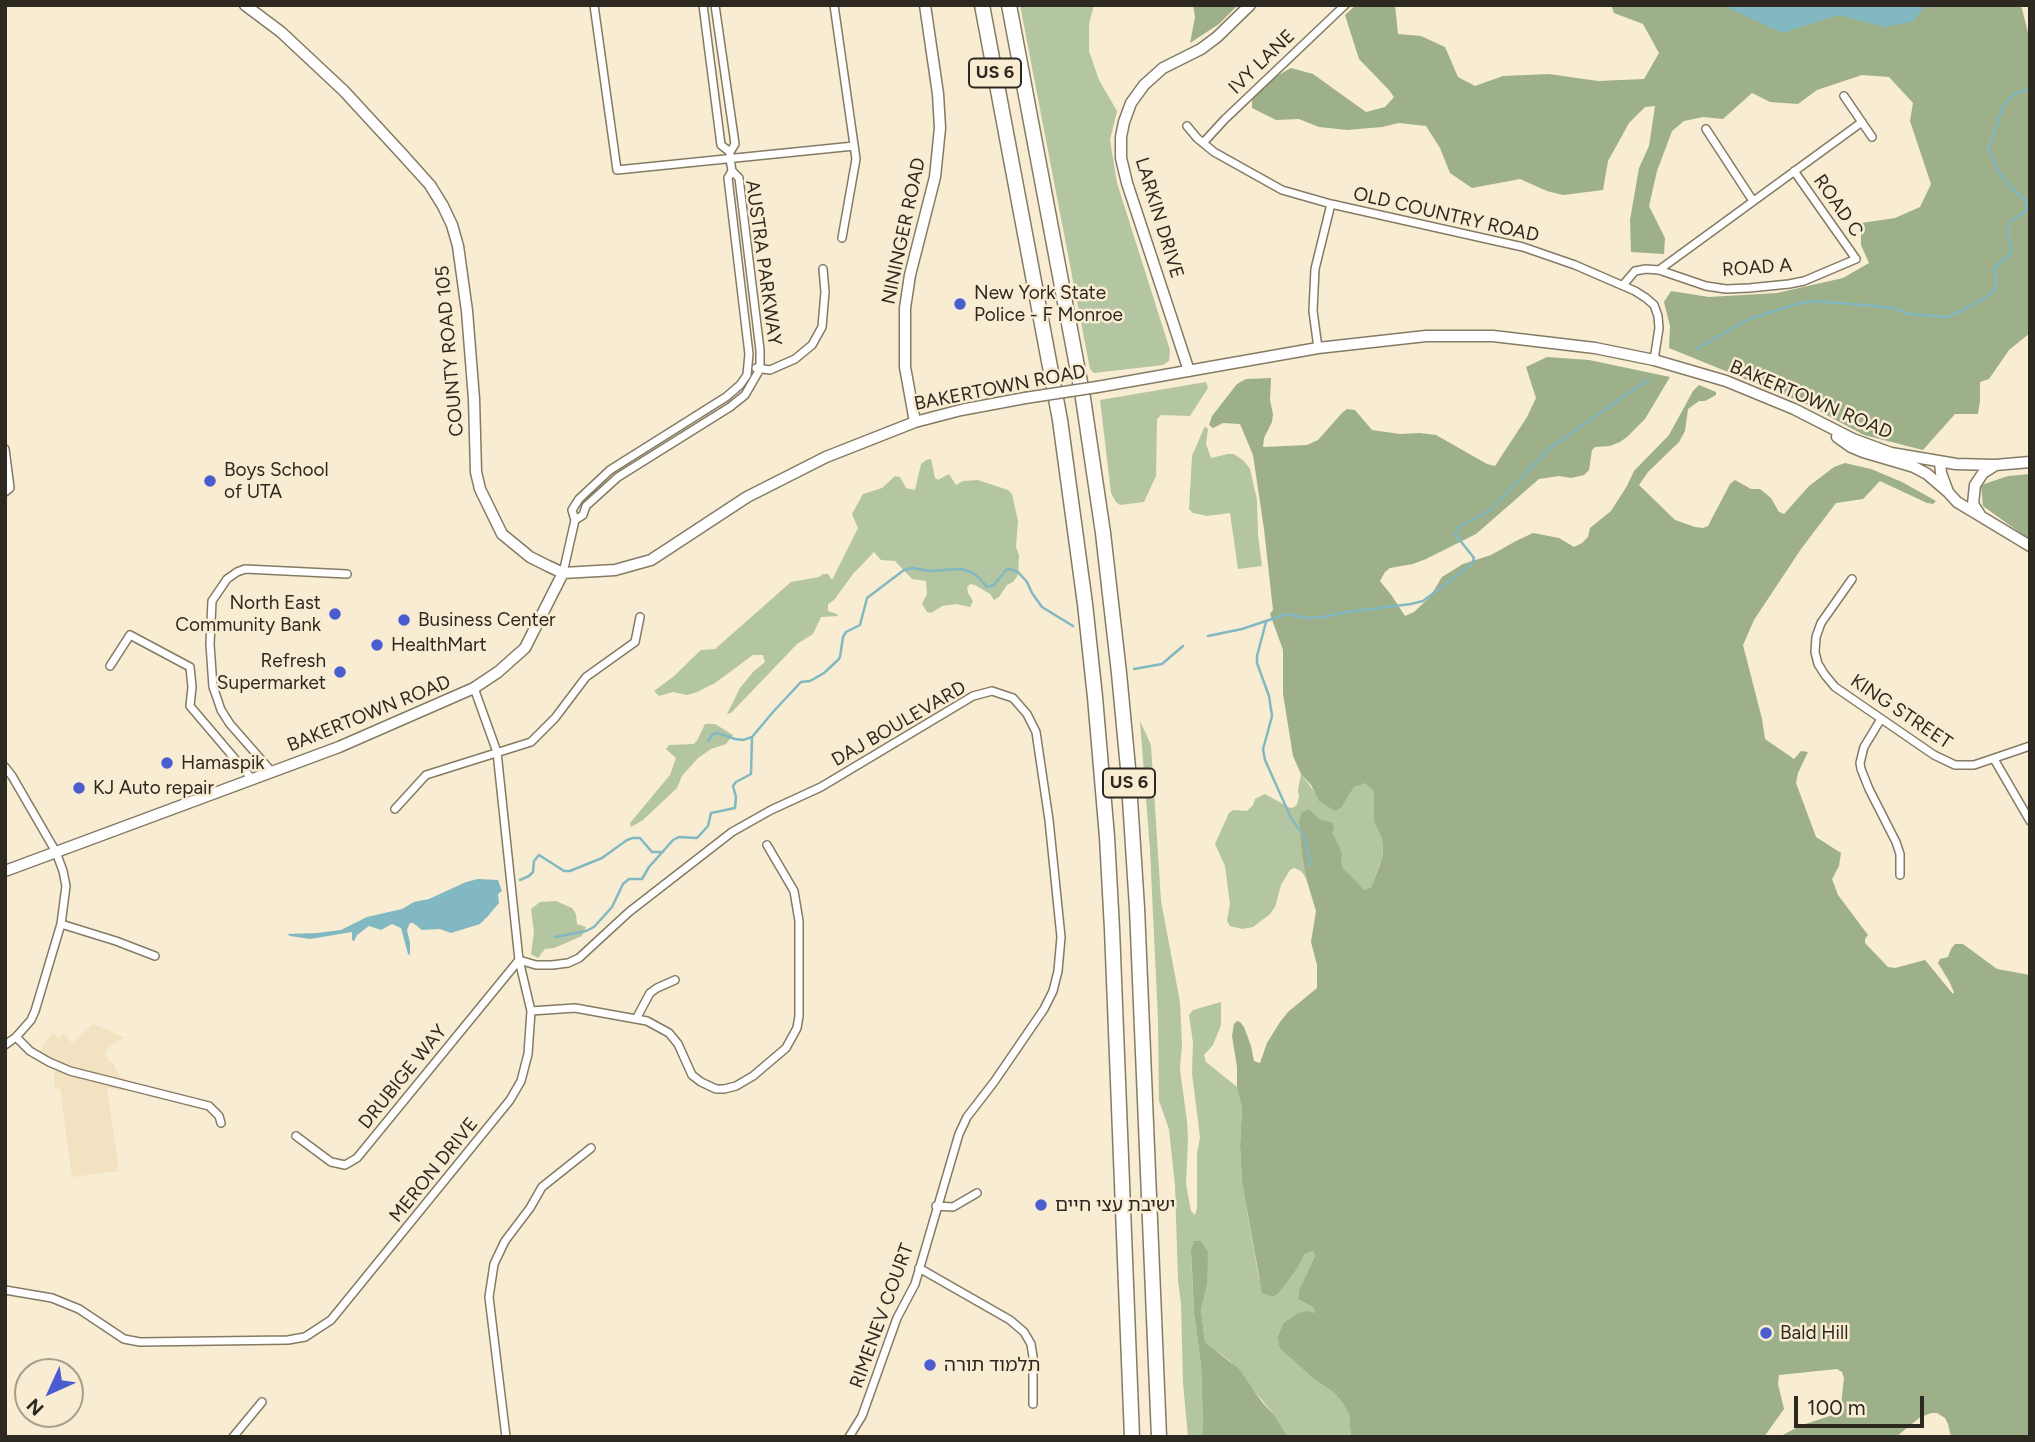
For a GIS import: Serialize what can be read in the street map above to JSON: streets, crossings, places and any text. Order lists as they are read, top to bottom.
{
  "streets": {
    "highway": ["US 6"],
    "main road": [
      "LARKIN DRIVE",
      "NININGER ROAD",
      "COUNTY ROAD 105",
      "BAKERTOWN ROAD"
    ],
    "street": [
      "IVY LANE",
      "ROAD C",
      "OLD COUNTRY ROAD",
      "AUSTRA PARKWAY",
      "ROAD A",
      "KING STREET",
      "DAJ BOULEVARD",
      "DRUBIGE WAY",
      "MERON DRIVE",
      "RIMENEV COURT"
    ]
  },
  "crossings": [
    ["IVY LANE", "OLD COUNTRY ROAD"],
    ["ROAD C", "ROAD A"],
    ["OLD COUNTRY ROAD", "BAKERTOWN ROAD"],
    ["LARKIN DRIVE", "BAKERTOWN ROAD"],
    ["NININGER ROAD", "BAKERTOWN ROAD"],
    ["AUSTRA PARKWAY", "COUNTY ROAD 105"],
    ["AUSTRA PARKWAY", "BAKERTOWN ROAD"],
    ["COUNTY ROAD 105", "BAKERTOWN ROAD"],
    ["BAKERTOWN ROAD", "MERON DRIVE"],
    ["DAJ BOULEVARD", "DRUBIGE WAY"],
    ["DAJ BOULEVARD", "MERON DRIVE"],
    ["DAJ BOULEVARD", "RIMENEV COURT"],
    ["DRUBIGE WAY", "MERON DRIVE"]
  ],
  "places": [
    "New York State Police - F Monroe",
    "Boys School of UTA",
    "North East Community Bank",
    "Business Center",
    "HealthMart",
    "Refresh Supermarket",
    "Hamaspik",
    "KJ Auto repair",
    "ישיבת עצי חיים",
    "Bald Hill",
    "תלמוד תורה"
  ],
  "scale_bar": "100 m",
  "north": "bottom left"
}
